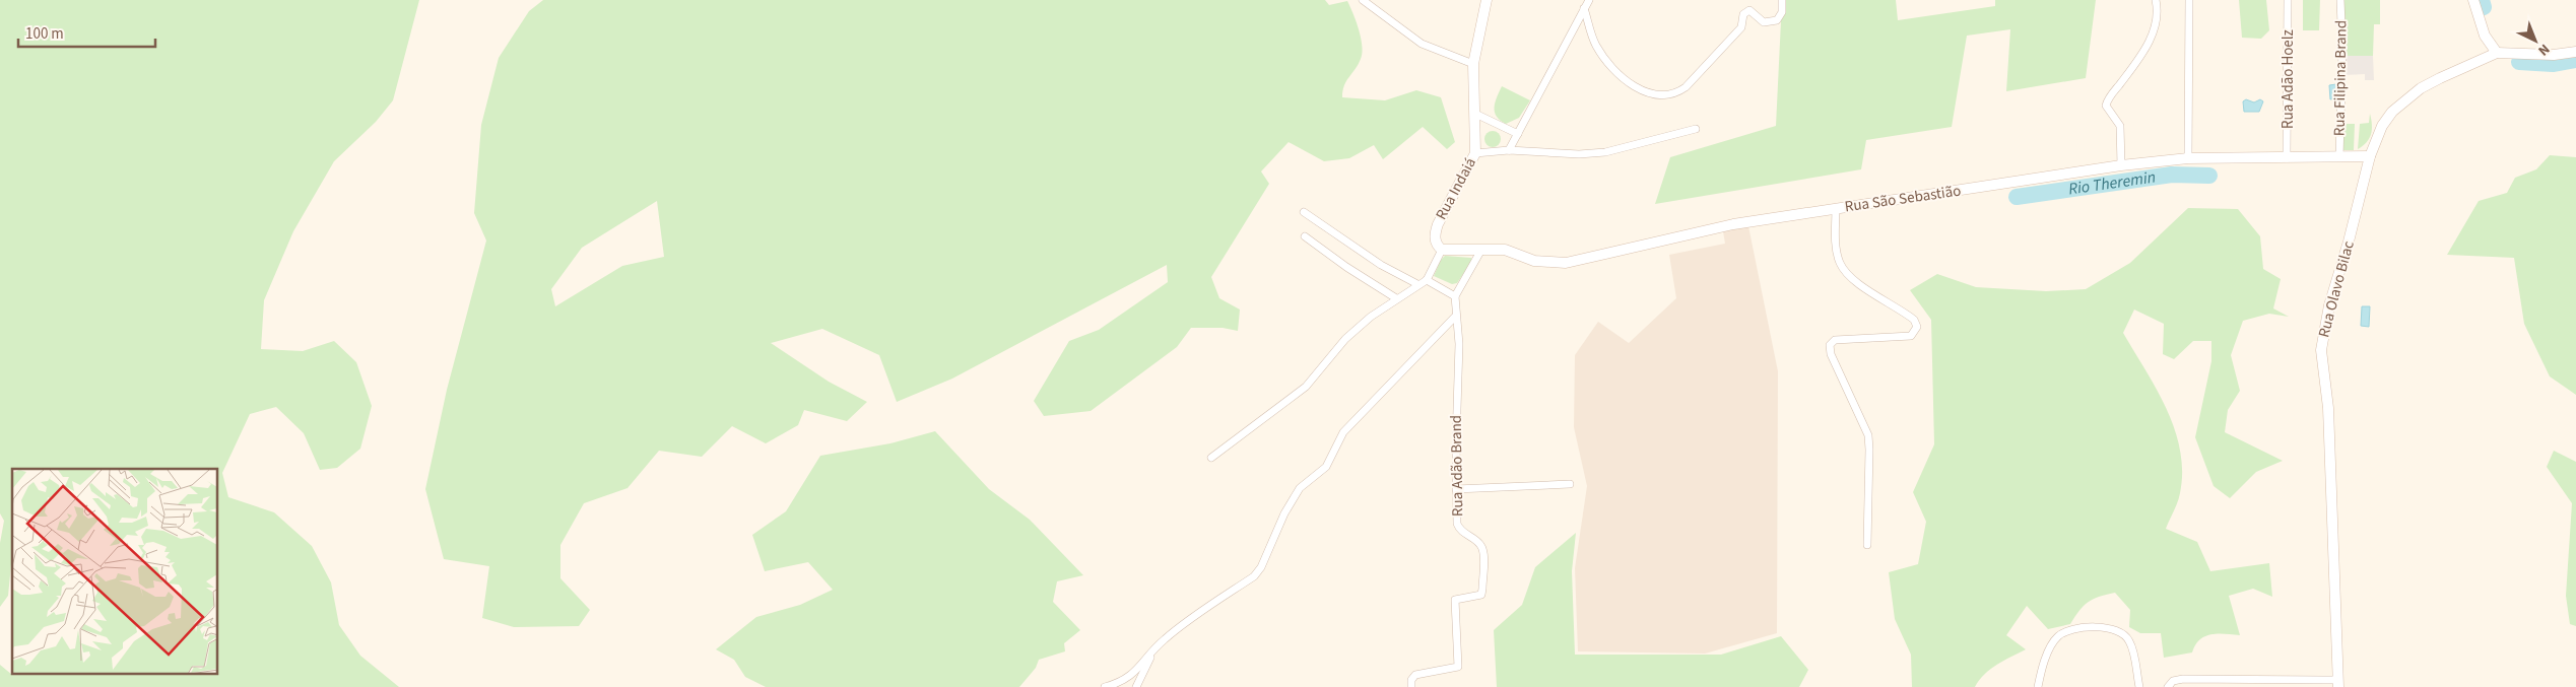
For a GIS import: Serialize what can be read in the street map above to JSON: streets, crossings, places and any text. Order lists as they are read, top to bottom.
{
  "streets": {
    "street": [
      "Rua Filipina Brand",
      "Rua Adão Hoelz",
      "Rua Indaiá",
      "Rua São Sebastião",
      "Rua Olavo Bilac",
      "Rua Adão Brand"
    ]
  },
  "crossings": [
    ["Rua Filipina Brand", "Rua São Sebastião"],
    ["Rua Adão Hoelz", "Rua São Sebastião"],
    ["Rua Indaiá", "Rua São Sebastião"],
    ["Rua São Sebastião", "Rua Olavo Bilac"]
  ],
  "water": ["Rio Theremin"],
  "scale_bar": "100 m",
  "north": "bottom right"
}
